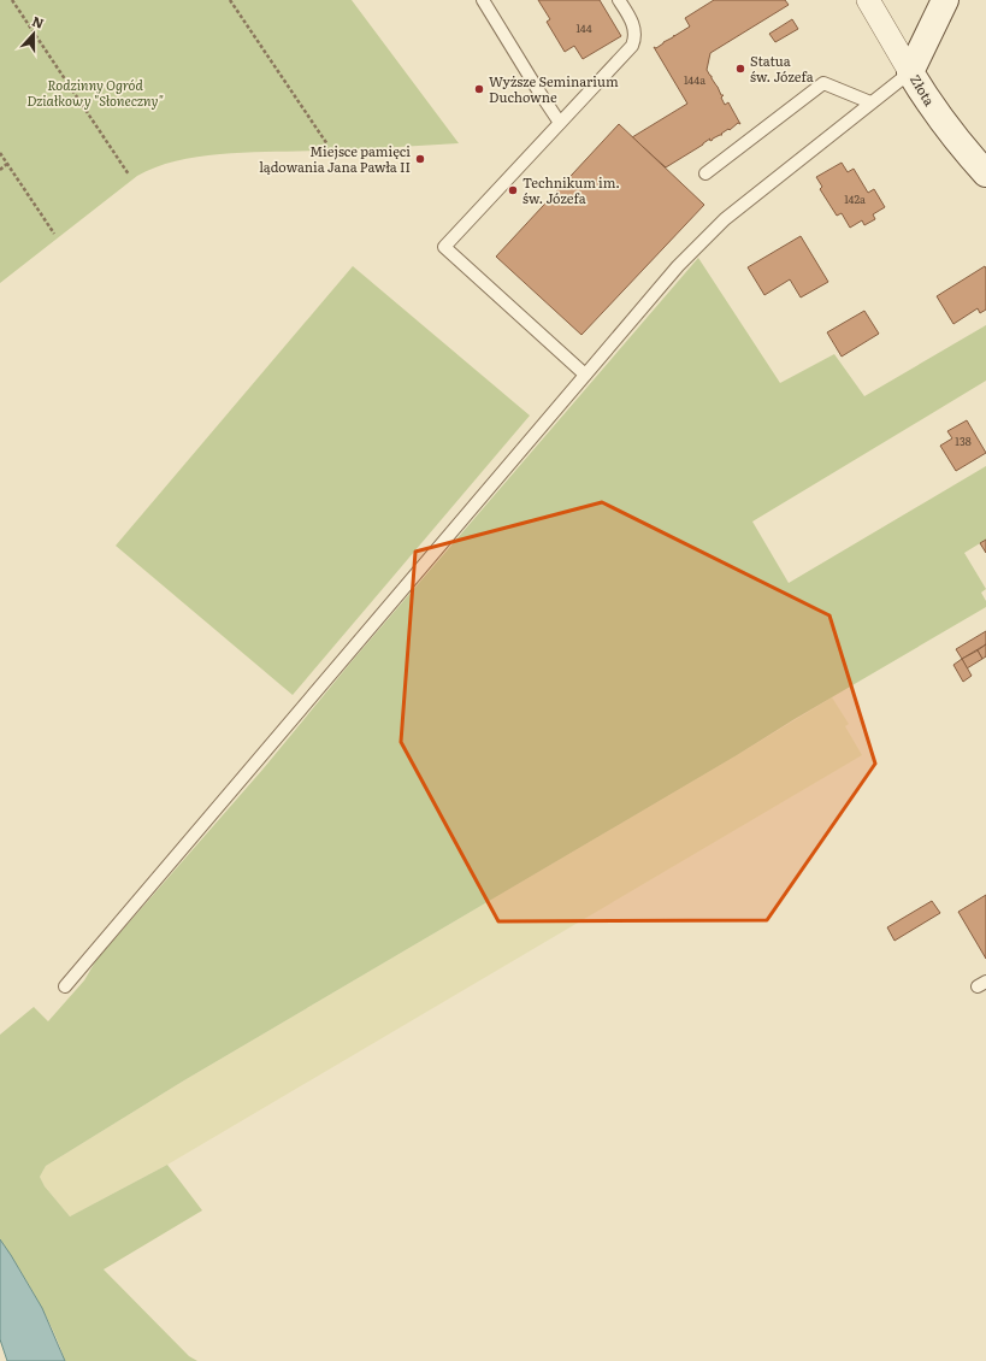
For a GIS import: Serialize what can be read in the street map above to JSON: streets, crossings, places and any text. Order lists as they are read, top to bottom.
{
  "streets": {
    "street": ["Złota"]
  },
  "parks": ["Rodzinny Ogród Działkowy \"Słoneczny\""],
  "places": [
    "Statua św. Józefa",
    "Wyższe Seminarium Duchowne",
    "Miejsce pamięci lądowania Jana Pawła II",
    "Technikum im. św. Józefa"
  ],
  "house_numbers": [
    "144",
    "144a",
    "142a",
    "138"
  ],
  "north": "top"
}
